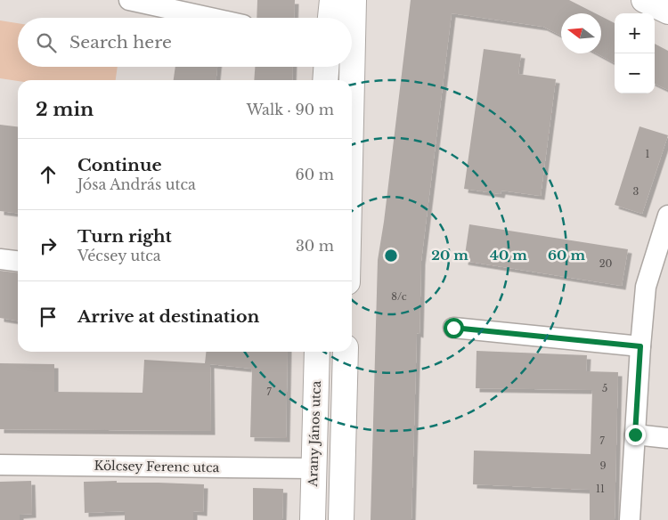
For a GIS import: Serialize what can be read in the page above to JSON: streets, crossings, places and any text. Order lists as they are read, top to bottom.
{
  "streets": {
    "street": ["Arany János utca", "Kölcsey Ferenc utca"]
  },
  "crossings": [
    ["Arany János utca", "Kölcsey Ferenc utca"]
  ],
  "house_numbers": [
    "1",
    "3",
    "20",
    "8/c",
    "5",
    "7",
    "7",
    "9",
    "11"
  ],
  "north": "left",
  "page": {
    "map_buttons": ["+", "−"],
    "search": "Search here",
    "heading": ["2 min", "Walk · 90 m"],
    "list": [
      ["Continue", "Jósa András utca", "60 m"],
      ["Turn right", "Vécsey utca", "30 m"],
      "Arrive at destination"
    ]
  },
  "rings": ["20 m", "40 m", "60 m"]
}
